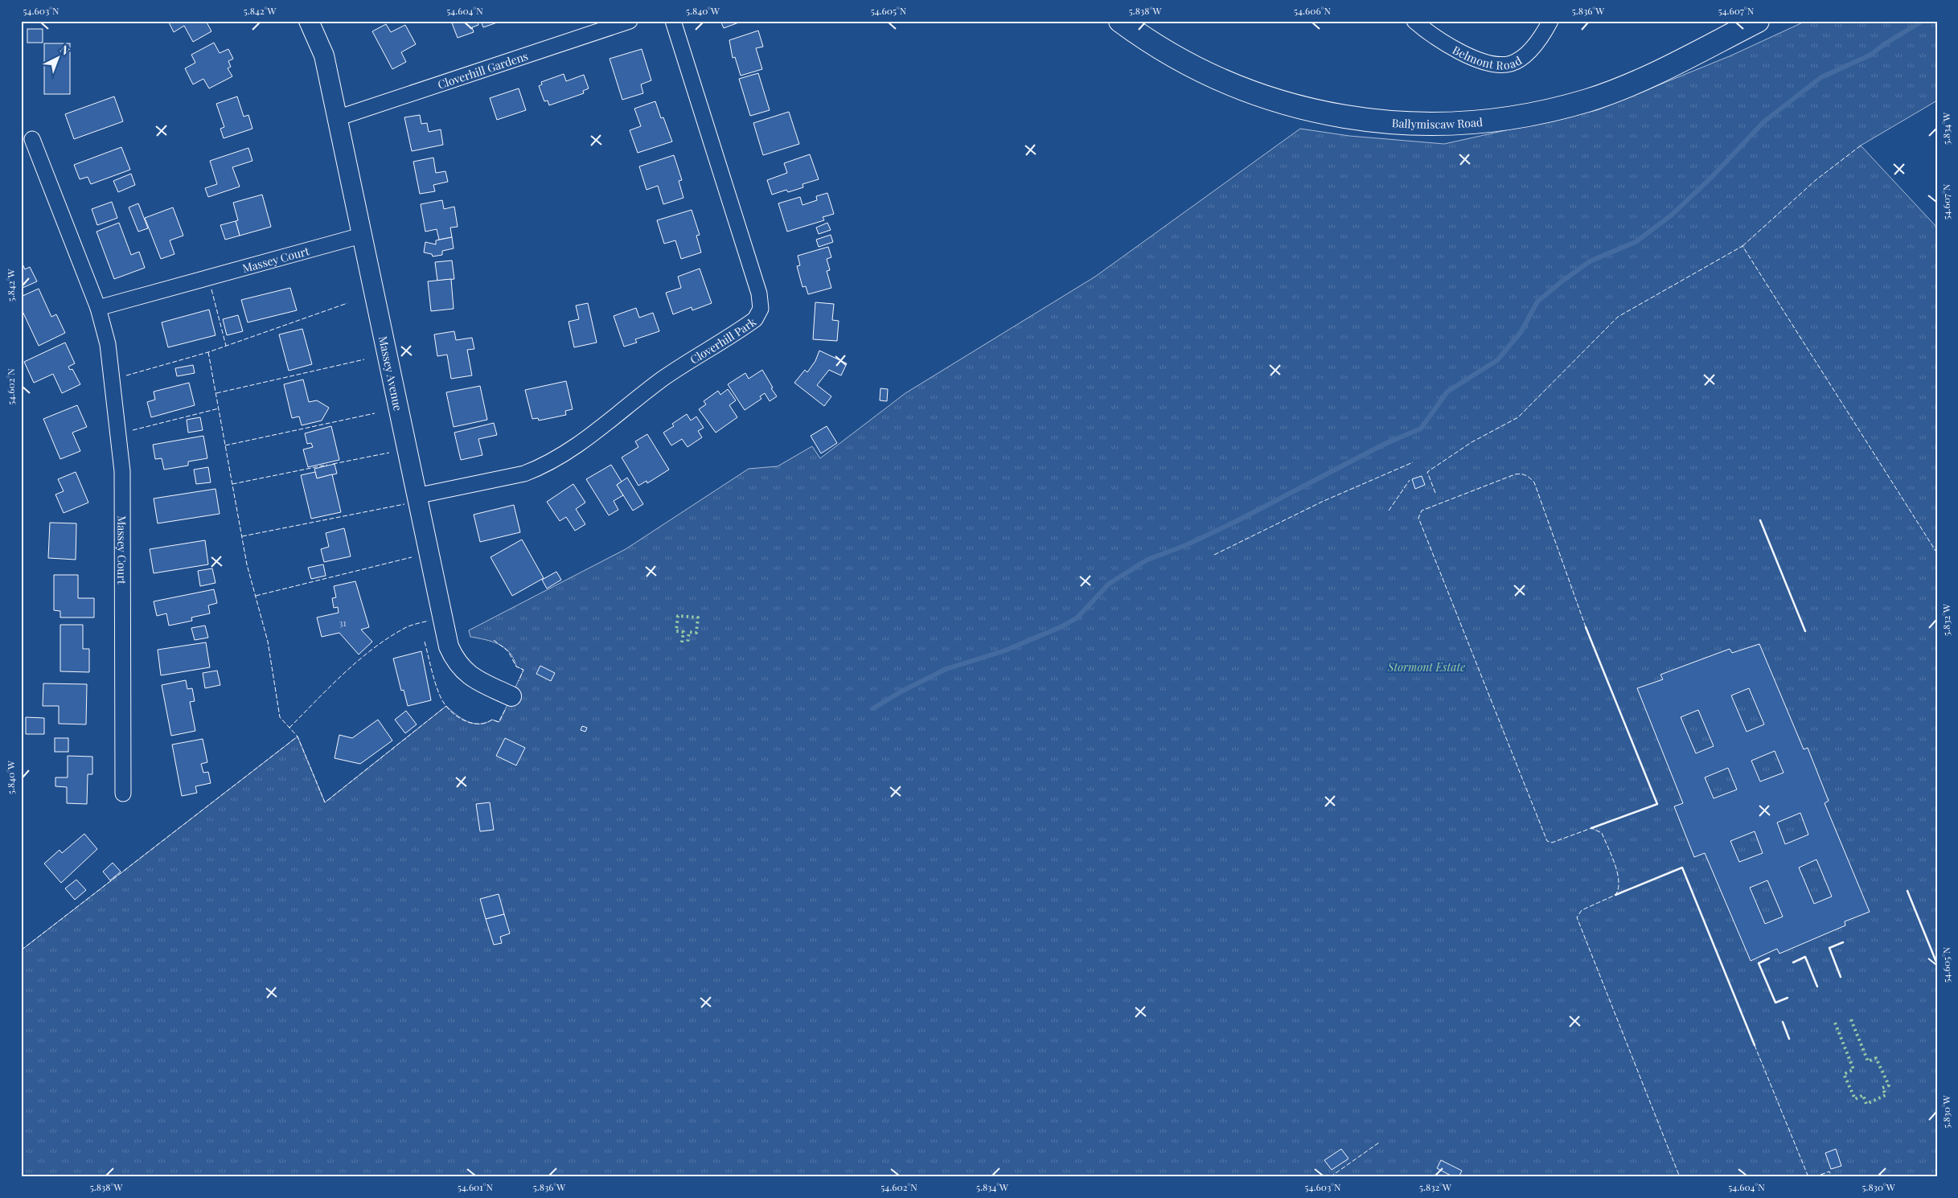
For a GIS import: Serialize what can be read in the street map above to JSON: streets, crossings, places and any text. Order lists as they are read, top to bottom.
{
  "streets": {
    "main road": ["Ballymiscaw Road"],
    "street": [
      "Belmont Road",
      "Cloverhill Gardens",
      "Massey Court",
      "Cloverhill Park",
      "Massey Avenue"
    ]
  },
  "crossings": [
    ["Cloverhill Gardens", "Massey Avenue"],
    ["Massey Court", "Massey Avenue"],
    ["Cloverhill Park", "Massey Avenue"]
  ],
  "parks": ["Stormont Estate"],
  "house_numbers": ["31"],
  "north": "top right",
  "coordinates": [
    "54.603°N",
    "5.842°W",
    "54.604°N",
    "5.840°W",
    "54.605°N",
    "5.838°W",
    "54.606°N",
    "5.836°W",
    "54.607°N",
    "5.834°W",
    "54.602°N",
    "5.832°W",
    "5.830°W",
    "54.601°N"
  ]
}
